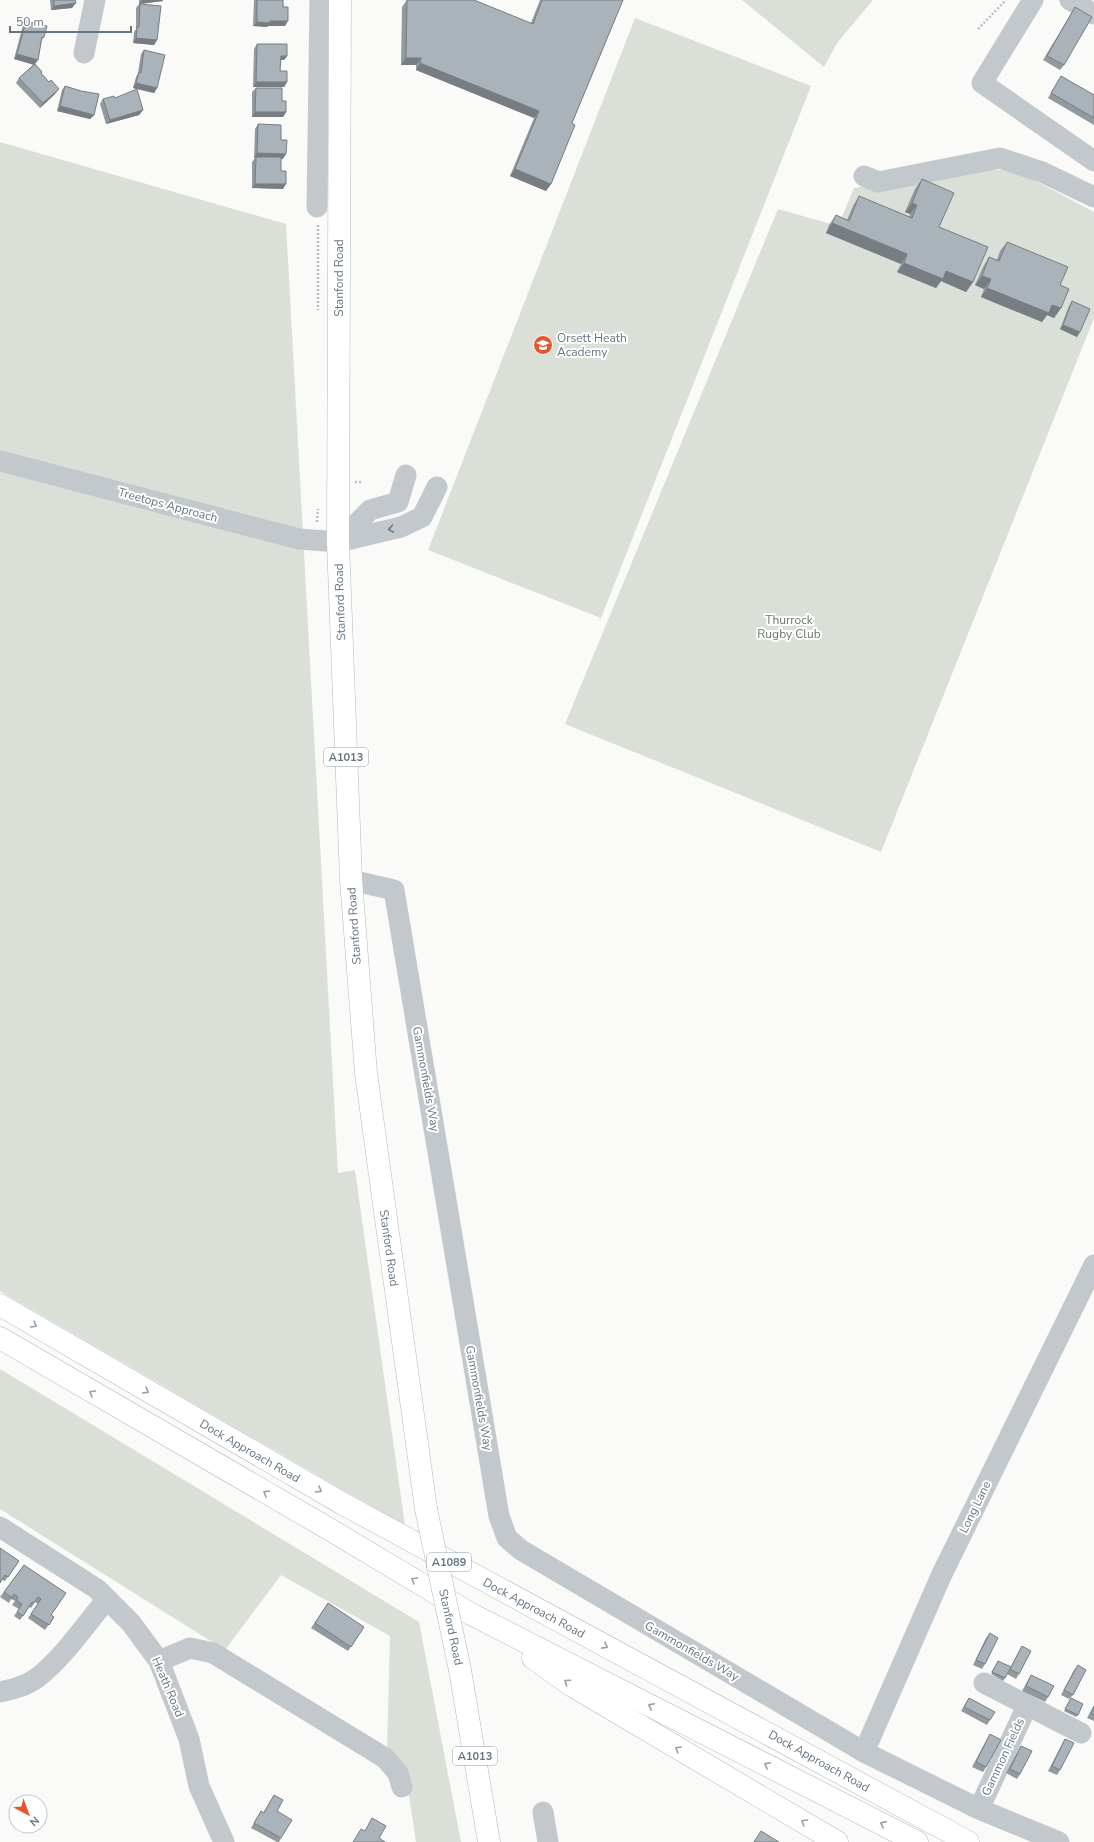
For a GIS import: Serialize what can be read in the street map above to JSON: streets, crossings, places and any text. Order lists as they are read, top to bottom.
{
  "streets": {
    "main road": [
      "Stanford Road",
      "A1013",
      "Dock Approach Road",
      "A1089"
    ],
    "street": [
      "Treetops Approach",
      "Gammonfields Way",
      "Long Lane",
      "Heath Road",
      "Gammon Fields"
    ]
  },
  "crossings": [
    ["Stanford Road", "Treetops Approach"],
    ["Stanford Road", "Gammonfields Way"],
    ["Gammonfields Way", "Long Lane"]
  ],
  "parks": ["Thurrock Rugby Club"],
  "places": {
    "school or university": ["Orsett Heath Academy"]
  },
  "scale_bar": "50 m",
  "north": "bottom right"
}
